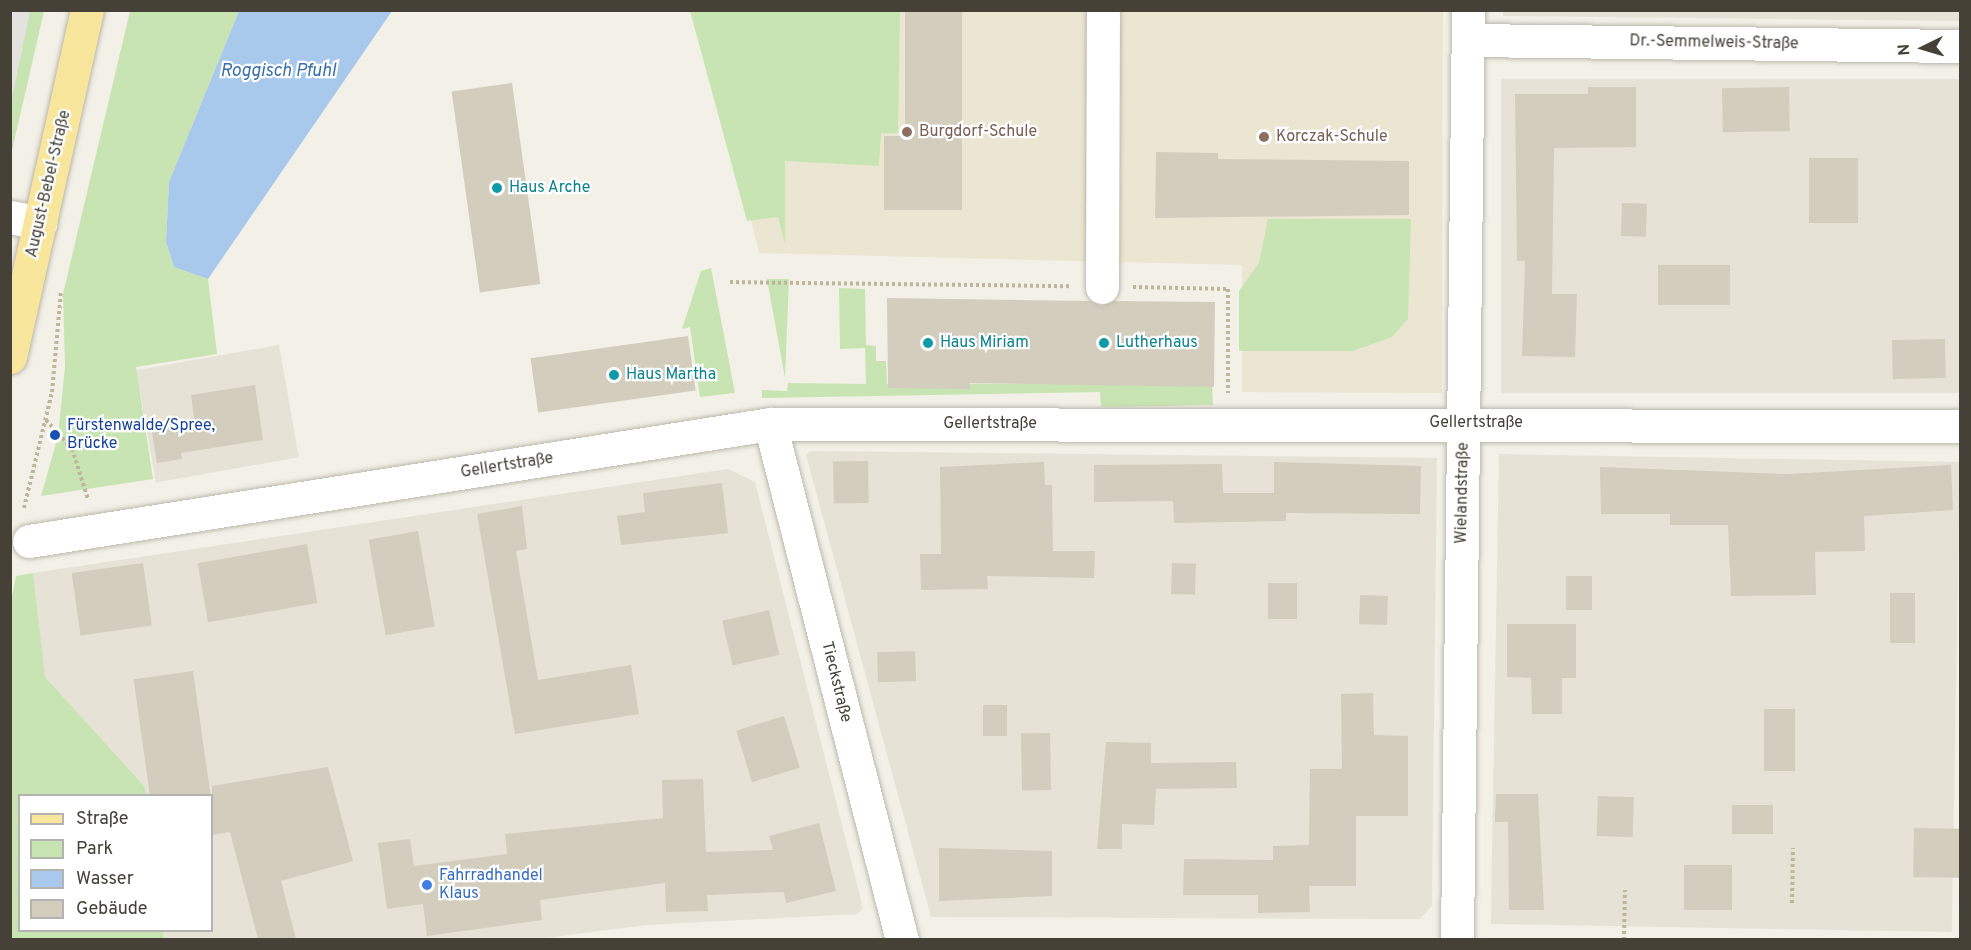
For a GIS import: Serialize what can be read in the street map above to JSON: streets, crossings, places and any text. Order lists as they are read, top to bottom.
{
  "streets": {
    "main road": ["August-Bebel-Straße"],
    "street": [
      "Dr.-Semmelweis-Straße",
      "Gellertstraße",
      "Wielandstraße",
      "Tieckstraße"
    ]
  },
  "crossings": [
    ["Dr.-Semmelweis-Straße", "Wielandstraße"],
    ["Gellertstraße", "Wielandstraße"],
    ["Gellertstraße", "Tieckstraße"]
  ],
  "water": ["Roggisch Pfuhl"],
  "places": [
    "Burgdorf-Schule",
    "Korczak-Schule",
    "Haus Arche",
    "Haus Miriam",
    "Lutherhaus",
    "Haus Martha",
    "Fürstenwalde/Spree, Brücke",
    "Fahrradhandel Klaus"
  ],
  "legend": [
    "Straße",
    "Park",
    "Wasser",
    "Gebäude"
  ],
  "north": "left"
}
